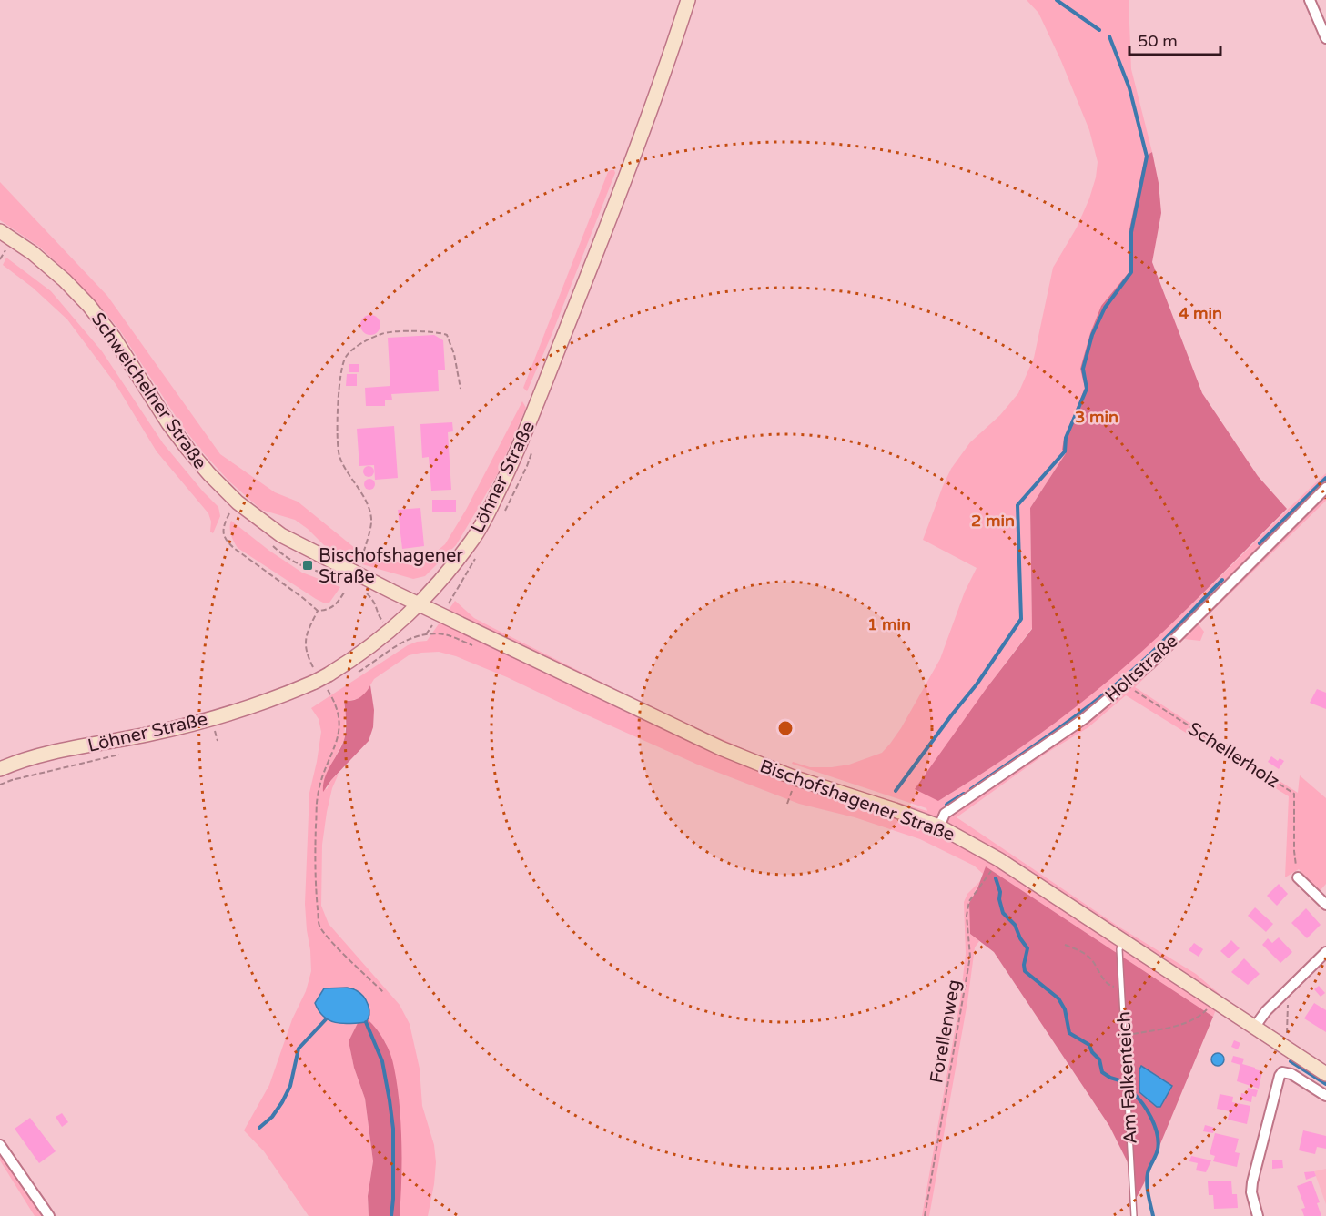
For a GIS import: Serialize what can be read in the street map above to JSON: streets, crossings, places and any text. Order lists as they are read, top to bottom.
{
  "streets": {
    "street": [
      "Schweichelner Straße",
      "Löhner Straße",
      "Holtstraße",
      "Bischofshagener Straße"
    ],
    "lane": ["Am Falkenteich"],
    "path": ["Schellerholz", "Forellenweg"]
  },
  "crossings": [
    ["Schweichelner Straße", "Löhner Straße"],
    ["Schweichelner Straße", "Bischofshagener Straße"],
    ["Löhner Straße", "Bischofshagener Straße"],
    ["Holtstraße", "Schellerholz"],
    ["Holtstraße", "Bischofshagener Straße"],
    ["Bischofshagener Straße", "Forellenweg"],
    ["Bischofshagener Straße", "Am Falkenteich"]
  ],
  "places": {
    "transit": ["Bischofshagener Straße"]
  },
  "scale_bar": "50 m",
  "rings": [
    "4 min",
    "3 min",
    "2 min",
    "1 min"
  ]
}
